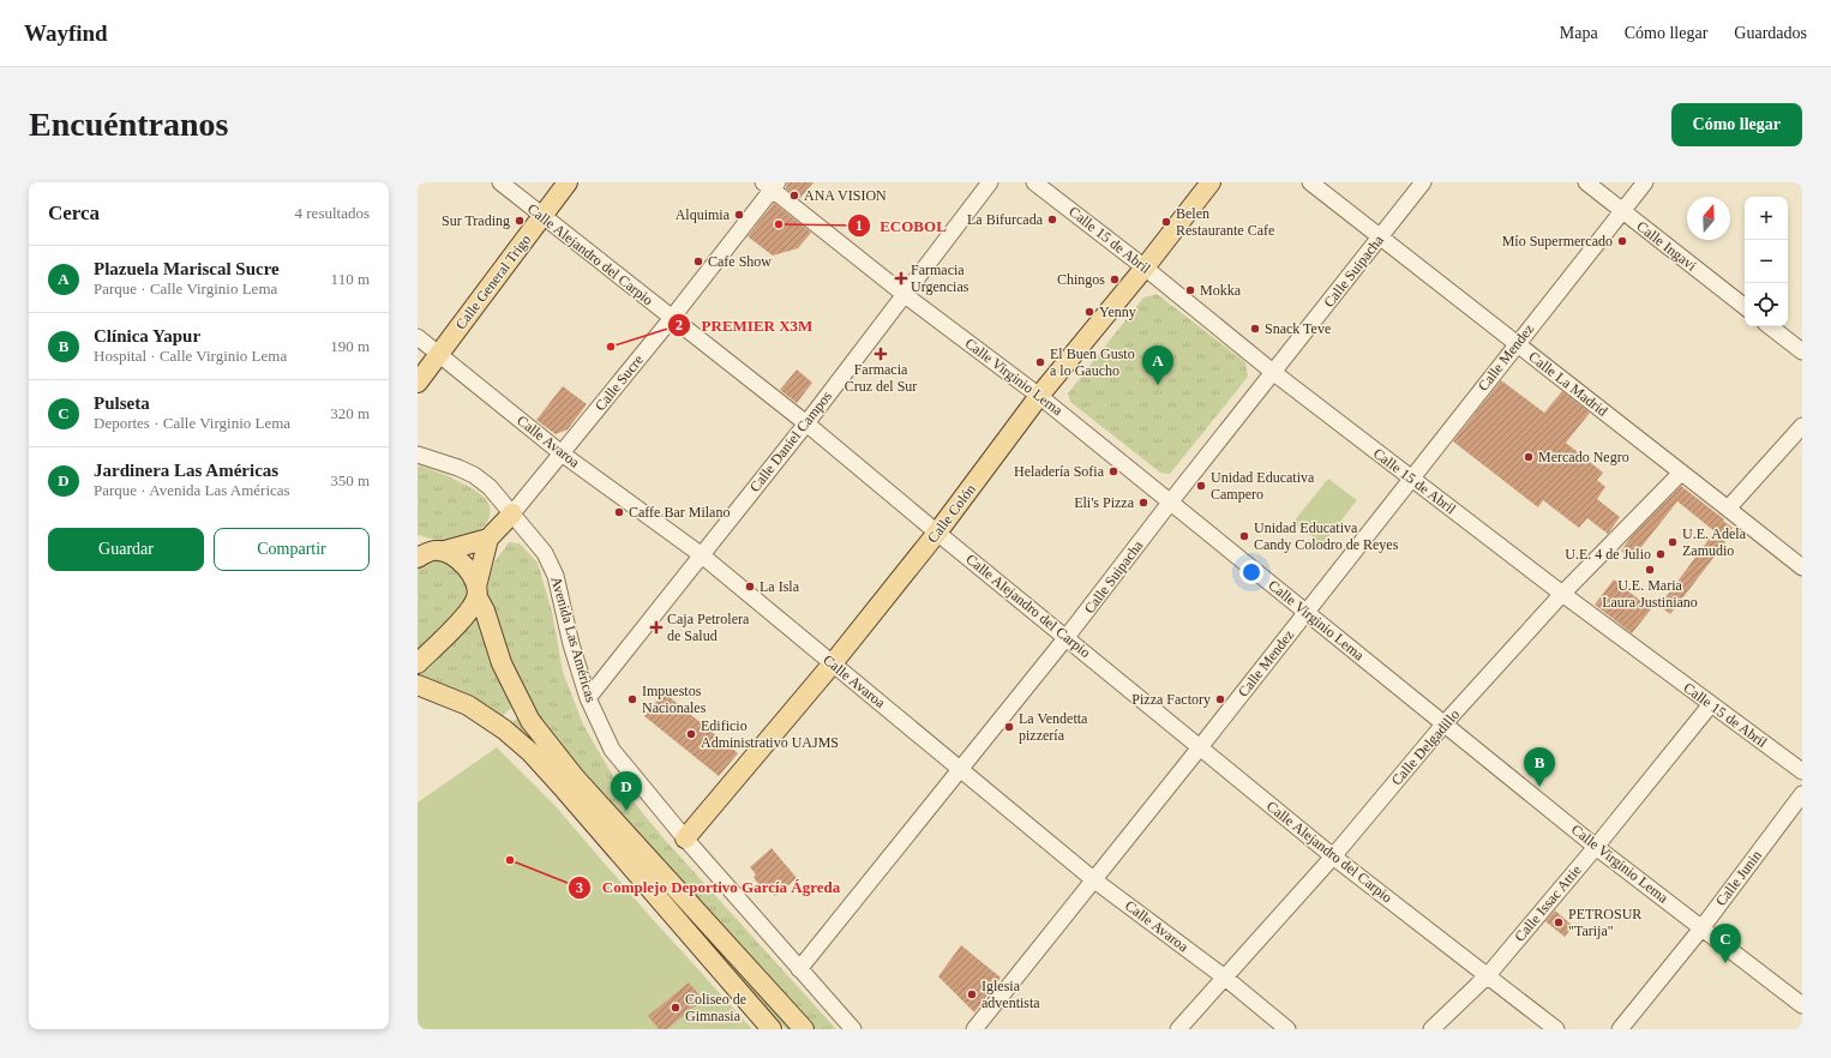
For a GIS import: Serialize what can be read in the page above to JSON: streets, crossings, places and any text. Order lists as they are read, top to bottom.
{
  "streets": {
    "main road": ["Calle General Trigo", "Calle Colón"],
    "street": [
      "Calle 15 de Abril",
      "Calle Ingavi",
      "Calle Alejandro del Carpio",
      "Calle Suipacha",
      "Calle Mendez",
      "Calle Virginio Lema",
      "Calle Sucre",
      "Calle La Madrid",
      "Calle Avaroa",
      "Calle Daniel Campos",
      "Avenida Las Américas",
      "Calle Delgadillo",
      "Calle Junin",
      "Calle Issac Attie"
    ]
  },
  "crossings": [
    ["Calle 15 de Abril", "Calle Suipacha"],
    ["Calle 15 de Abril", "Calle Mendez"],
    ["Calle 15 de Abril", "Calle Colón"],
    ["Calle 15 de Abril", "Calle Delgadillo"],
    ["Calle 15 de Abril", "Calle Issac Attie"],
    ["Calle Ingavi", "Calle Mendez"],
    ["Calle Alejandro del Carpio", "Calle Suipacha"],
    ["Calle Alejandro del Carpio", "Calle General Trigo"],
    ["Calle Alejandro del Carpio", "Calle Mendez"],
    ["Calle Alejandro del Carpio", "Calle Sucre"],
    ["Calle Alejandro del Carpio", "Calle Daniel Campos"],
    ["Calle Alejandro del Carpio", "Calle Colón"],
    ["Calle Alejandro del Carpio", "Calle Delgadillo"],
    ["Calle Alejandro del Carpio", "Calle Issac Attie"],
    ["Calle Suipacha", "Calle Virginio Lema"],
    ["Calle Suipacha", "Calle La Madrid"],
    ["Calle Suipacha", "Calle Avaroa"],
    ["Calle Suipacha", "Avenida Las Américas"],
    ["Calle General Trigo", "Calle Avaroa"],
    ["Calle Mendez", "Calle Virginio Lema"],
    ["Calle Mendez", "Calle La Madrid"],
    ["Calle Mendez", "Calle Avaroa"],
    ["Calle Virginio Lema", "Calle Sucre"],
    ["Calle Virginio Lema", "Calle Daniel Campos"],
    ["Calle Virginio Lema", "Calle Colón"],
    ["Calle Virginio Lema", "Calle Delgadillo"],
    ["Calle Virginio Lema", "Calle Junin"],
    ["Calle Virginio Lema", "Calle Issac Attie"],
    ["Calle Sucre", "Calle Avaroa"],
    ["Calle Sucre", "Avenida Las Américas"],
    ["Calle La Madrid", "Calle Delgadillo"],
    ["Calle Avaroa", "Calle Daniel Campos"],
    ["Calle Avaroa", "Calle Colón"],
    ["Calle Avaroa", "Calle Delgadillo"],
    ["Calle Daniel Campos", "Avenida Las Américas"],
    ["Calle Colón", "Avenida Las Américas"]
  ],
  "places": {
    "other": [
      "ANA VISION",
      "Alquimia",
      "La Bifurcada",
      "Sur Trading",
      "Belen Restaurante Cafe",
      "ECOBOL",
      "Mío Supermercado",
      "Cafe Show",
      "Chingos",
      "Mokka",
      "Yenny",
      "Snack Teve",
      "PREMIER X3M",
      "El Buen Gusto a lo Gaucho",
      "Mercado Negro",
      "Heladería Sofia",
      "Unidad Educativa Campero",
      "Eli's Pizza",
      "Caffe Bar Milano",
      "Unidad Educativa Candy Colodro de Reyes",
      "U.E. Adela Zamudio",
      "U.E. 4 de Julio",
      "U.E. Maria Laura Justiniano",
      "La Isla",
      "Impuestos Nacionales",
      "Pizza Factory",
      "La Vendetta pizzería",
      "Edificio Administrativo UAJMS",
      "Complejo Deportivo García Ágreda",
      "PETROSUR \"Tarija\"",
      "Iglesia adventista",
      "Coliseo de Gimnasia"
    ],
    "health": ["Farmacia Urgencias", "Farmacia Cruz del Sur", "Caja Petrolera de Salud"]
  },
  "north": "top",
  "page": {
    "header": "Wayfind",
    "nav": ["Mapa", "Cómo llegar", "Guardados"],
    "buttons": [
      "Cómo llegar",
      ["Guardar", "Compartir"]
    ],
    "title": "Encuéntranos",
    "heading": ["Cerca", "4 resultados"],
    "map_buttons": ["+", "−"],
    "list": [
      {
        "mark": "A",
        "name": "Plazuela Mariscal Sucre",
        "note": "Parque · Calle Virginio Lema",
        "value": "110 m"
      },
      {
        "mark": "B",
        "name": "Clínica Yapur",
        "note": "Hospital · Calle Virginio Lema",
        "value": "190 m"
      },
      {
        "mark": "C",
        "name": "Pulseta",
        "note": "Deportes · Calle Virginio Lema",
        "value": "320 m"
      },
      {
        "mark": "D",
        "name": "Jardinera Las Américas",
        "note": "Parque · Avenida Las Américas",
        "value": "350 m"
      }
    ],
    "pins": [
      "A",
      "B",
      "D",
      "C"
    ]
  }
}
